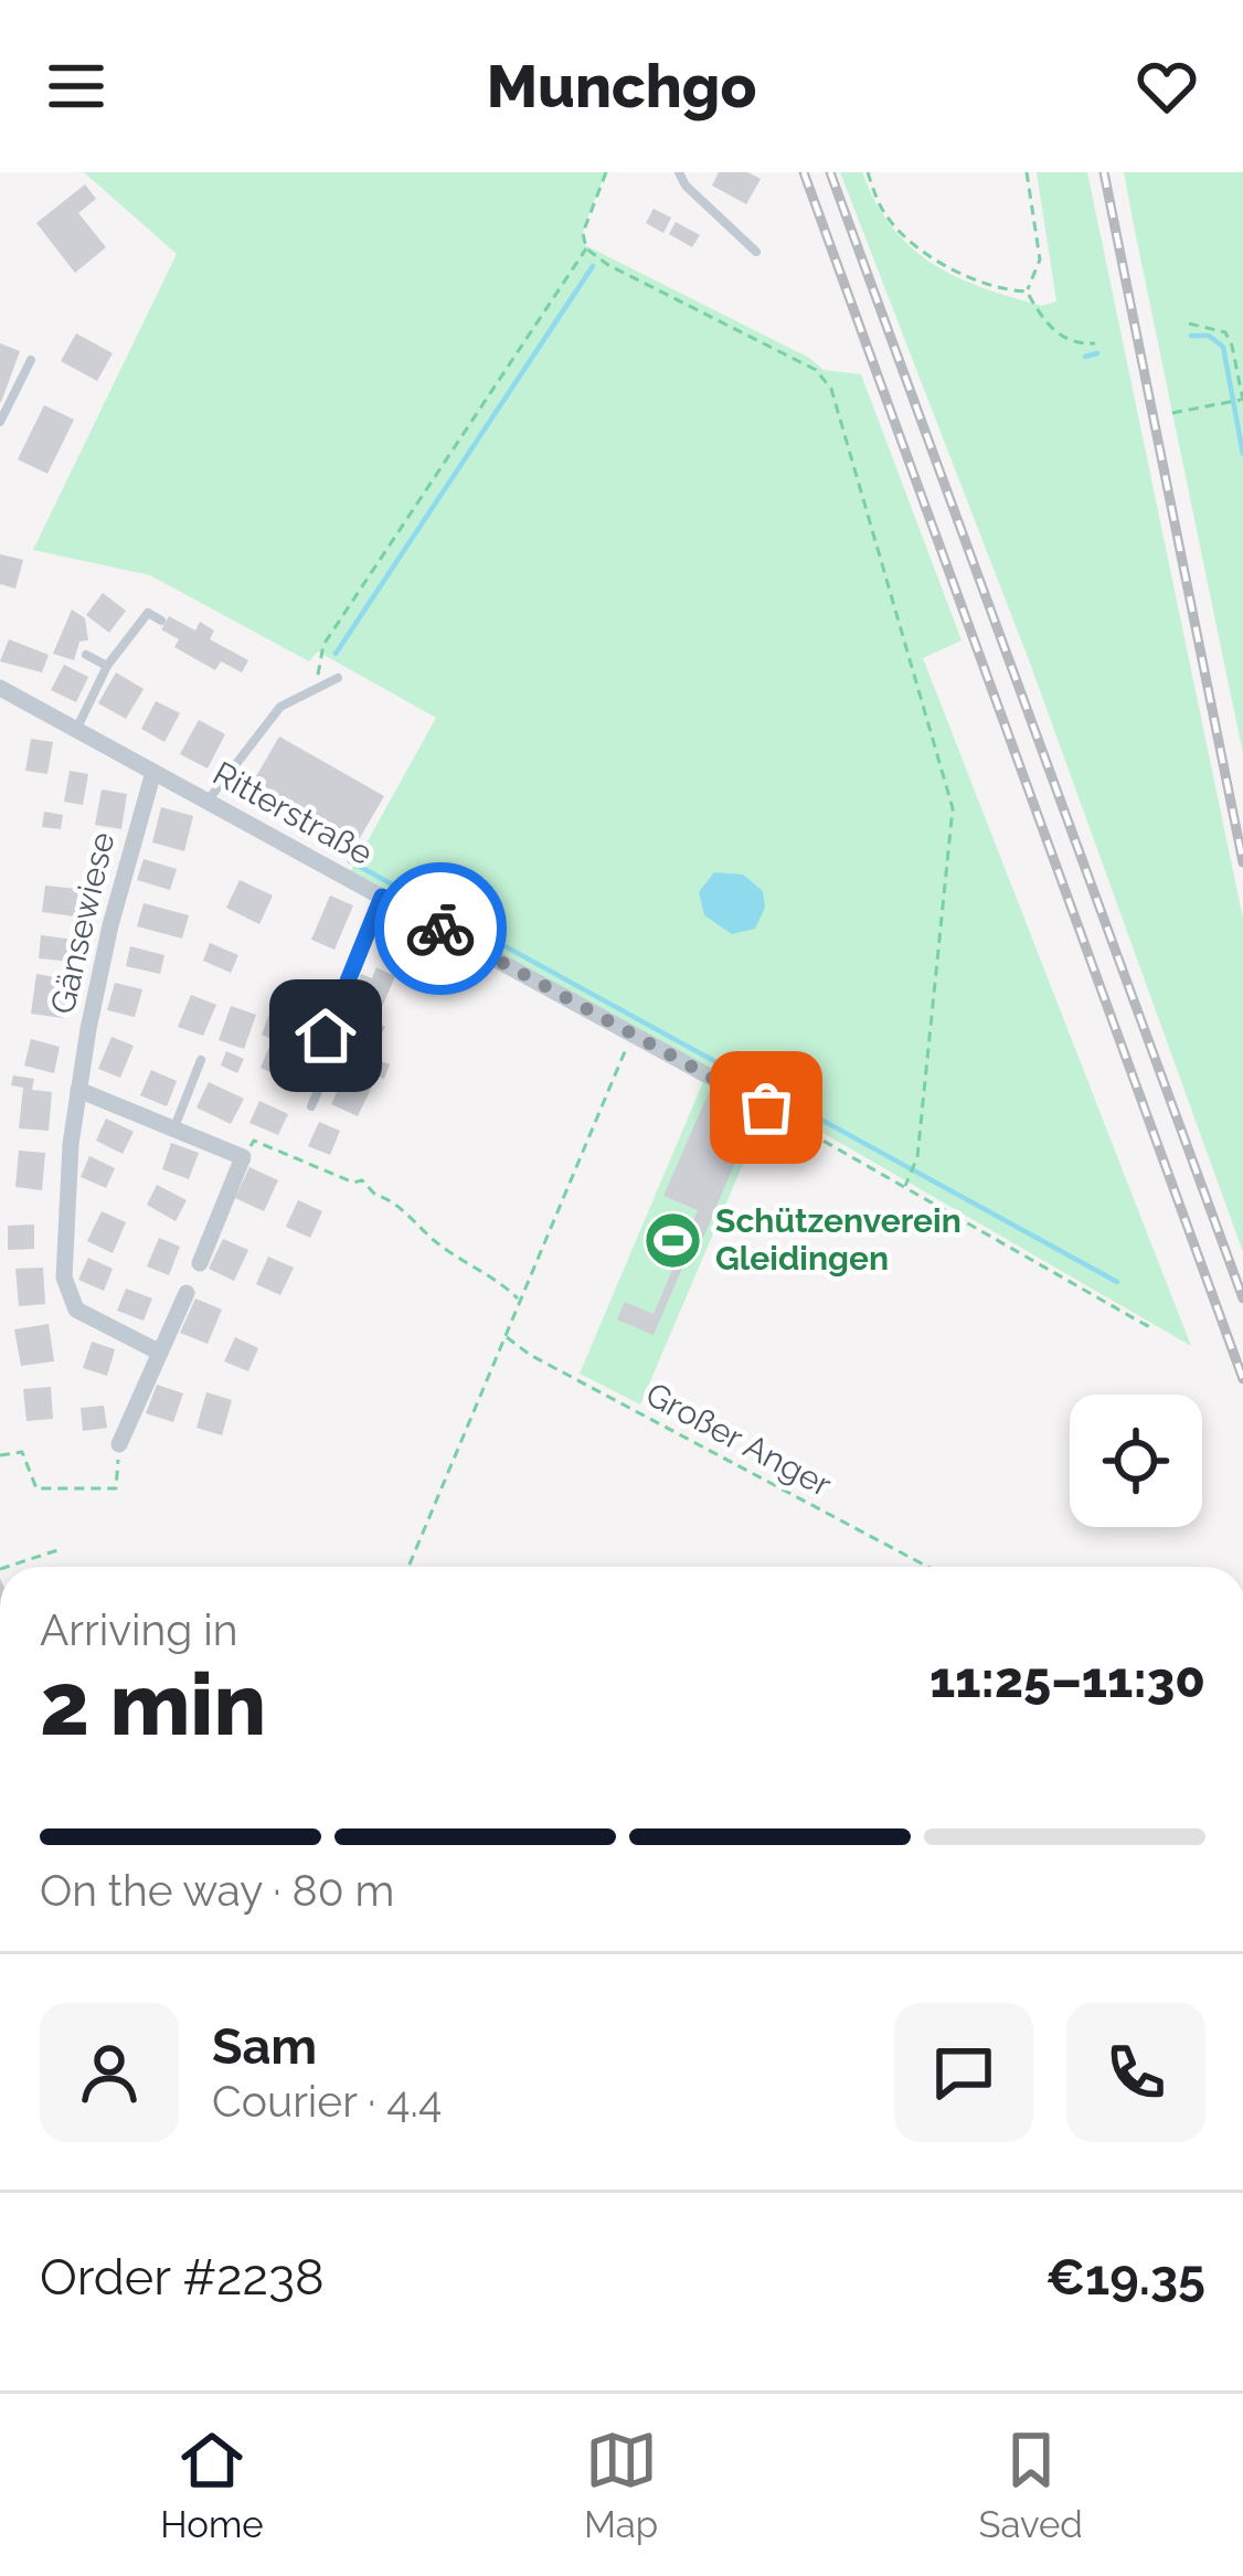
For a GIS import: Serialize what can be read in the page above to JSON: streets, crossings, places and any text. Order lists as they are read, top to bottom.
{
  "streets": {
    "street": ["Ritterstraße", "Gänsewiese"],
    "path": ["Großer Anger"]
  },
  "crossings": [
    ["Ritterstraße", "Gänsewiese"]
  ],
  "places": {
    "sports": ["Schützenverein Gleidingen"]
  },
  "page": {
    "header": "Munchgo",
    "heading": ["2 min", "Arriving in", "11:25–11:30"],
    "panel": [
      "Sam",
      "Courier · 4.4",
      "Order #2238",
      "€19.35"
    ],
    "bar": "On the way · 80 m",
    "tabs": ["Home", "Map", "Saved"]
  }
}
